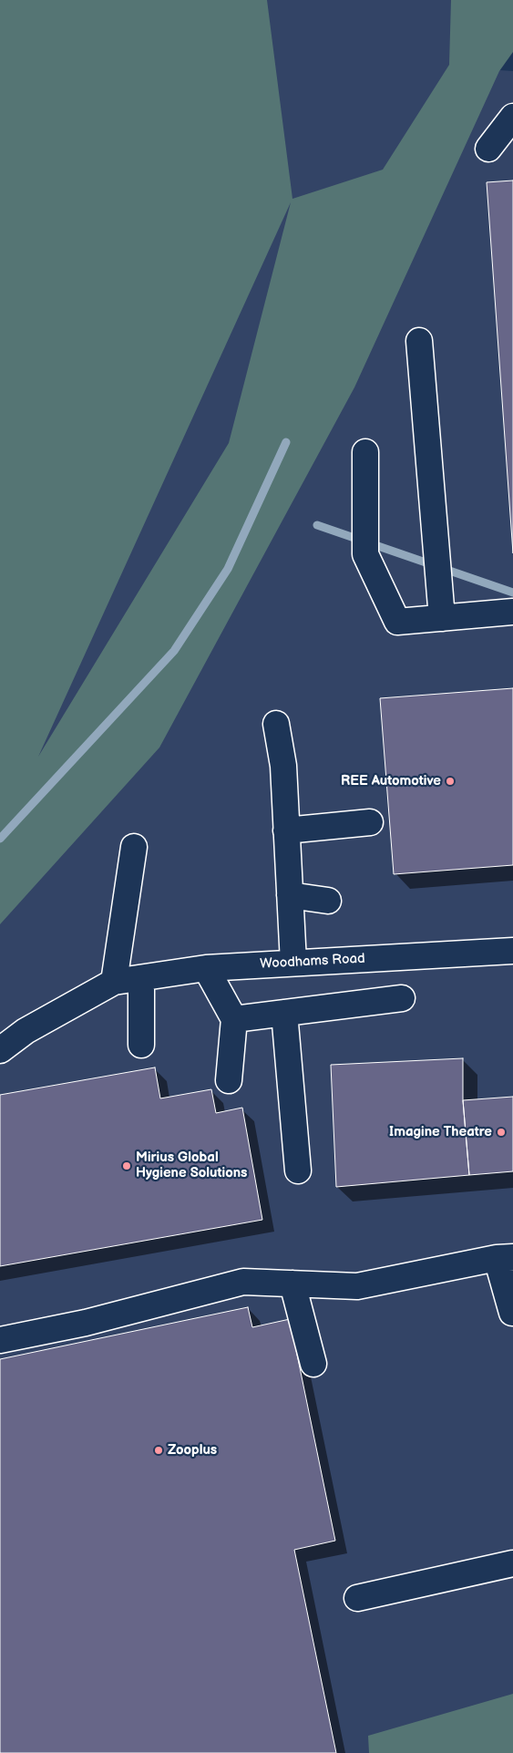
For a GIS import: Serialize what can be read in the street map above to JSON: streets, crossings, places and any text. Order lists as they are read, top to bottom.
{
  "streets": {
    "street": ["Woodhams Road"]
  },
  "places": [
    "REE Automotive",
    "Imagine Theatre",
    "Mirius Global Hygiene Solutions",
    "Zooplus"
  ]
}
